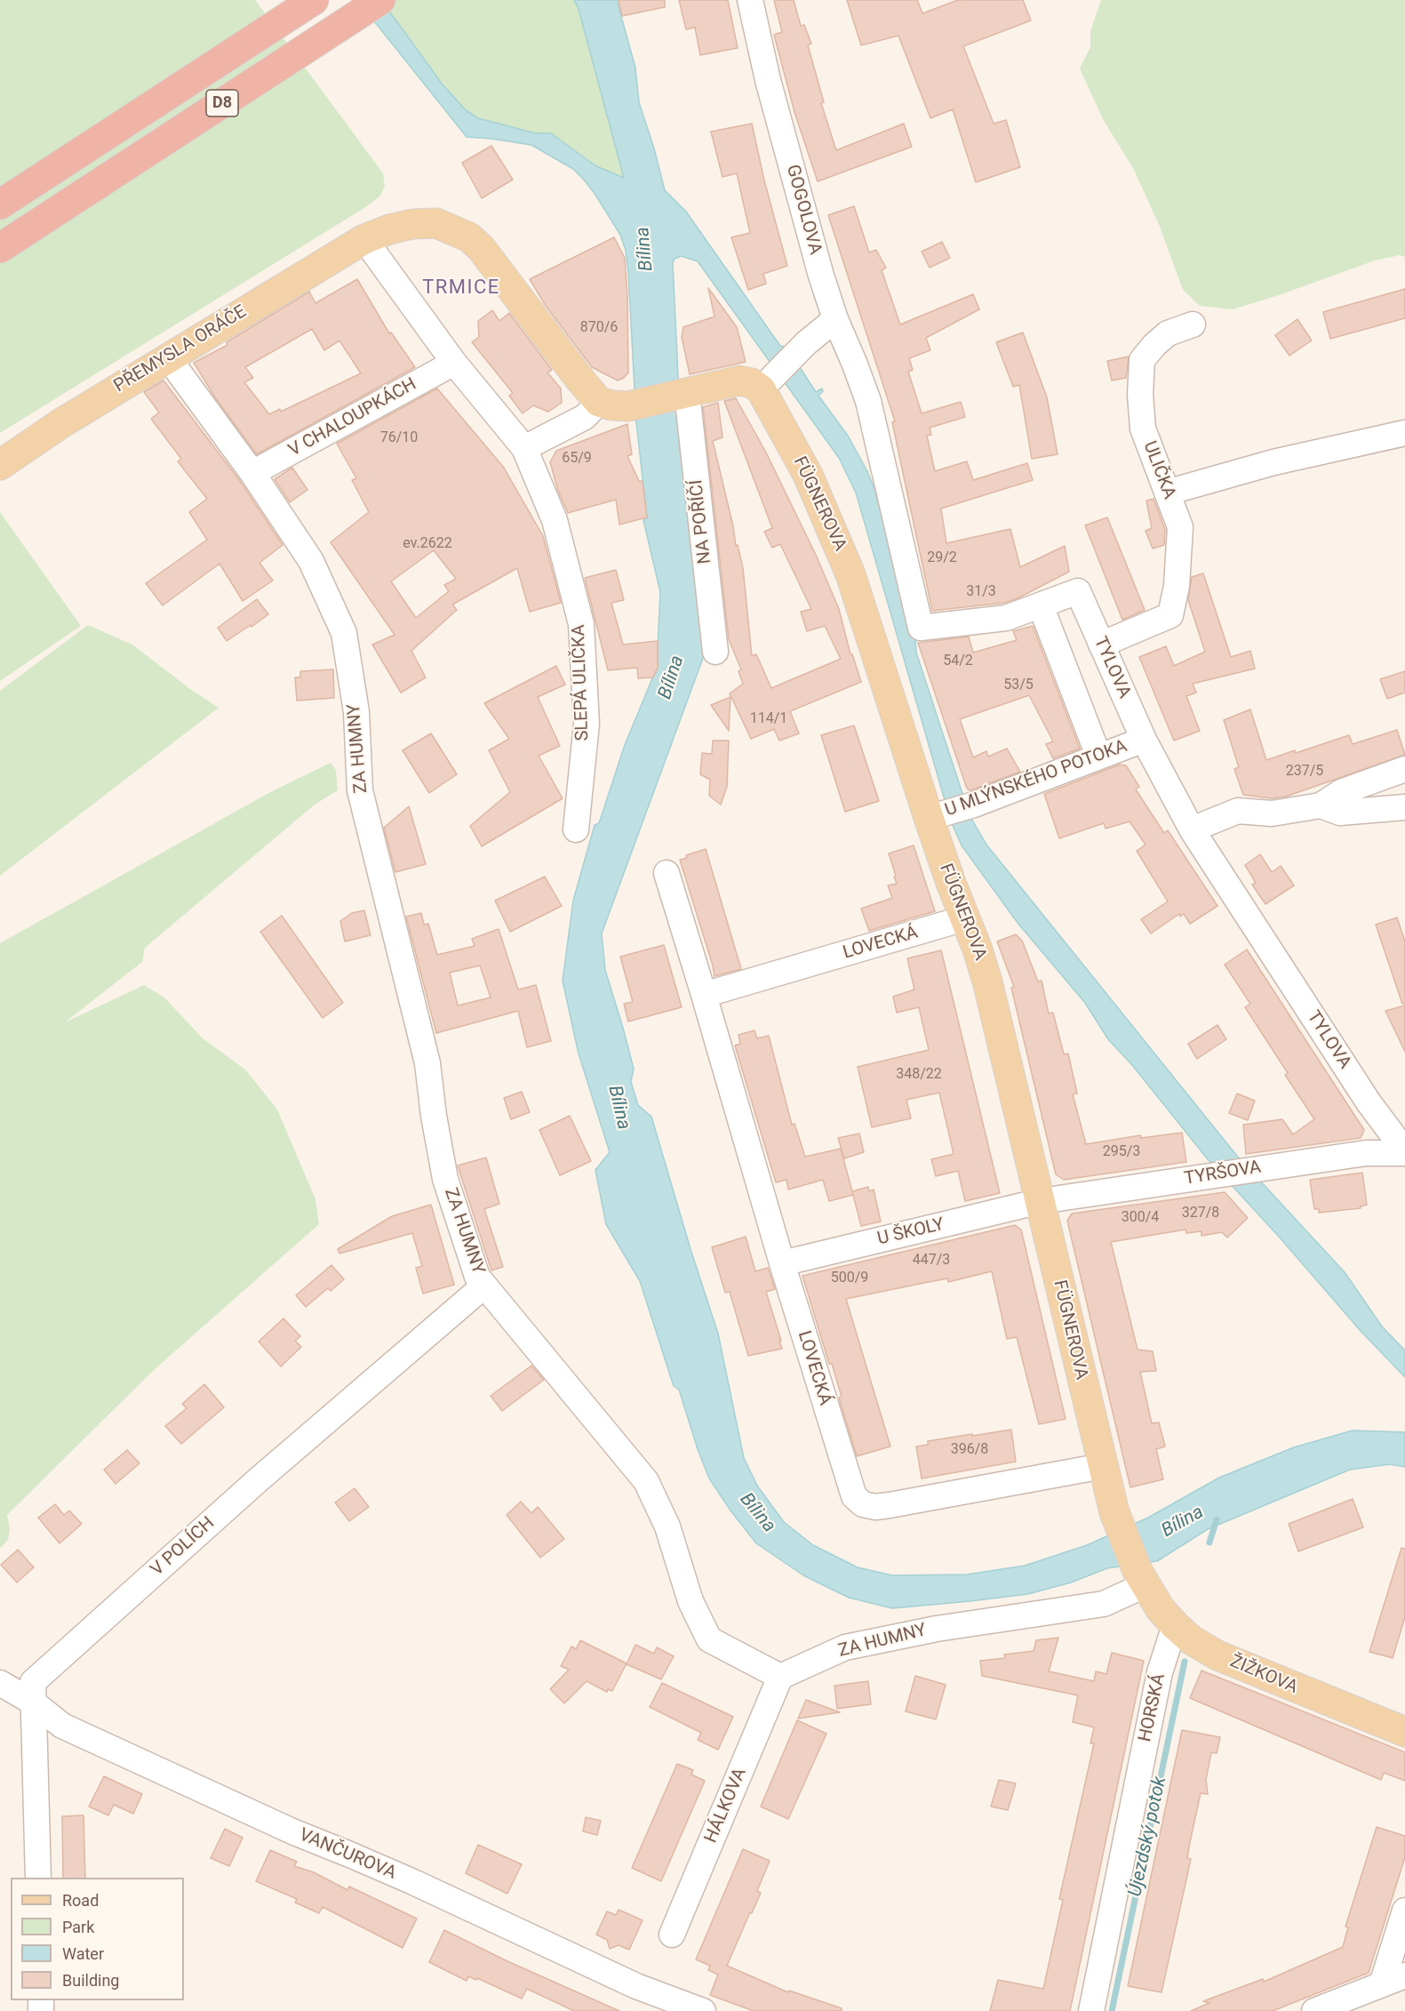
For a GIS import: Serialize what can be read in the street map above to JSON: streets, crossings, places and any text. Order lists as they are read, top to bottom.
{
  "streets": {
    "highway": ["D8"],
    "main road": ["PŘEMYSLA ORÁČE", "FÜGNEROVA", "ŽIŽKOVA"],
    "street": [
      "GOGOLOVA",
      "V CHALOUPKÁCH",
      "ULIČKA",
      "NA POŘÍČÍ",
      "TYLOVA",
      "SLEPÁ ULIČKA",
      "ZA HUMNY",
      "U MLÝNSKÉHO POTOKA",
      "LOVECKÁ",
      "TYRŠOVA",
      "U ŠKOLY",
      "V POLÍCH",
      "HORSKÁ",
      "HÁLKOVA",
      "VANČUROVA"
    ]
  },
  "crossings": [
    ["GOGOLOVA", "TYLOVA"],
    ["PŘEMYSLA ORÁČE", "SLEPÁ ULIČKA"],
    ["PŘEMYSLA ORÁČE", "ZA HUMNY"],
    ["V CHALOUPKÁCH", "SLEPÁ ULIČKA"],
    ["V CHALOUPKÁCH", "ZA HUMNY"],
    ["ULIČKA", "TYLOVA"],
    ["FÜGNEROVA", "ZA HUMNY"],
    ["FÜGNEROVA", "U MLÝNSKÉHO POTOKA"],
    ["FÜGNEROVA", "LOVECKÁ"],
    ["FÜGNEROVA", "TYRŠOVA"],
    ["FÜGNEROVA", "U ŠKOLY"],
    ["FÜGNEROVA", "ŽIŽKOVA"],
    ["TYLOVA", "U MLÝNSKÉHO POTOKA"],
    ["TYLOVA", "TYRŠOVA"],
    ["ZA HUMNY", "V POLÍCH"],
    ["ZA HUMNY", "ŽIŽKOVA"],
    ["ZA HUMNY", "HÁLKOVA"],
    ["LOVECKÁ", "U ŠKOLY"],
    ["TYRŠOVA", "U ŠKOLY"],
    ["V POLÍCH", "VANČUROVA"],
    ["ŽIŽKOVA", "HORSKÁ"]
  ],
  "districts": ["TRMICE"],
  "water": ["Bílina", "Újezdský potok"],
  "house_numbers": [
    "870/6",
    "76/10",
    "65/9",
    "ev.2622",
    "29/2",
    "31/3",
    "54/2",
    "53/5",
    "114/1",
    "237/5",
    "348/22",
    "295/3",
    "327/8",
    "300/4",
    "447/3",
    "500/9",
    "396/8"
  ],
  "legend": [
    "Road",
    "Park",
    "Water",
    "Building"
  ]
}
